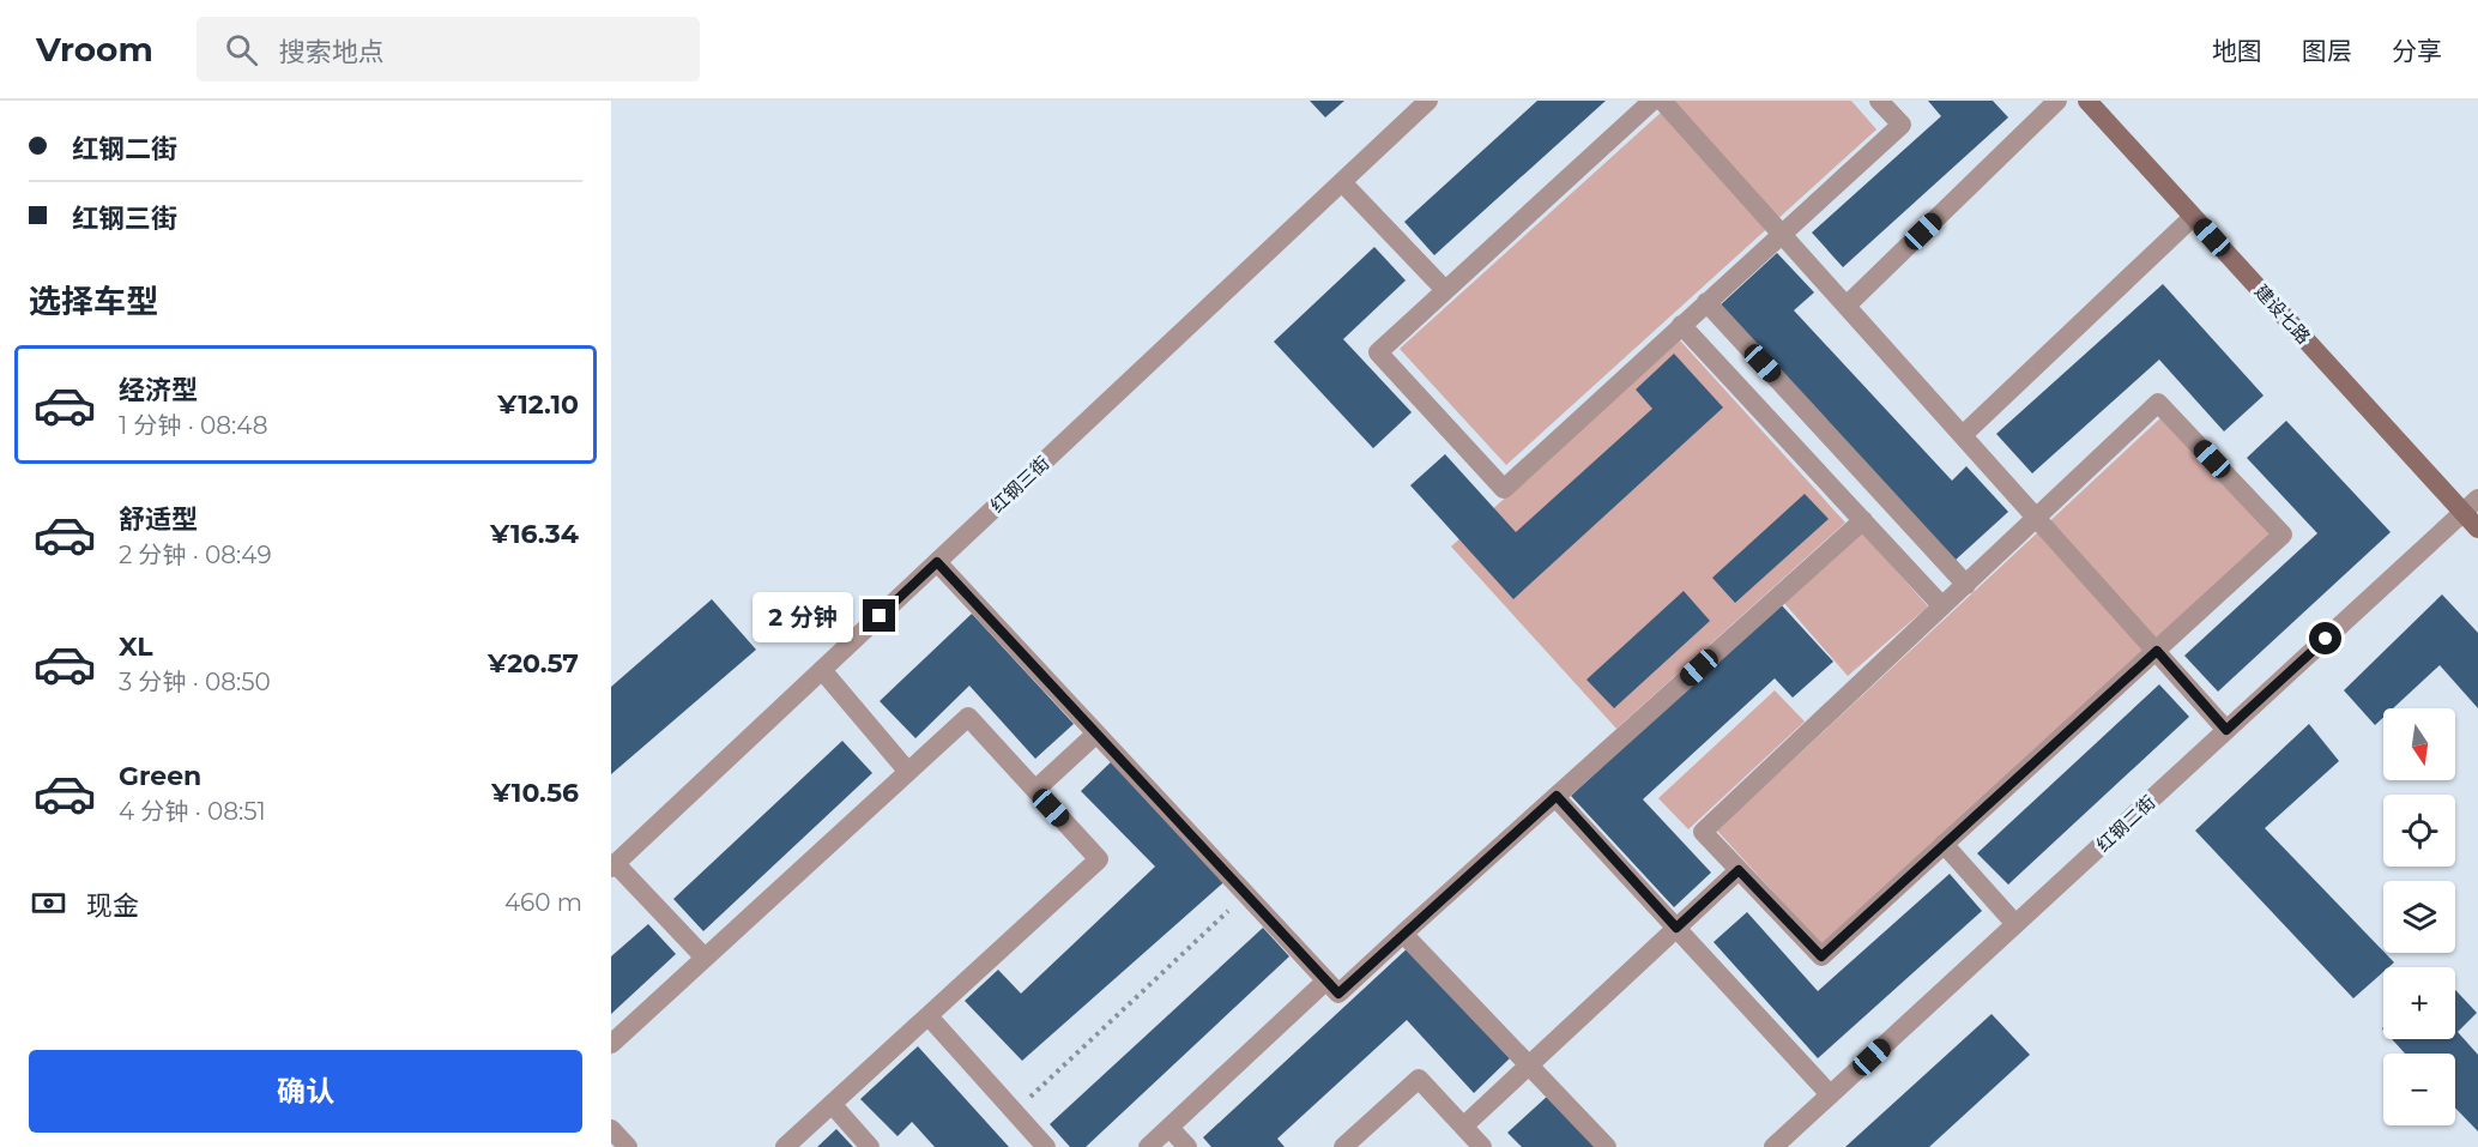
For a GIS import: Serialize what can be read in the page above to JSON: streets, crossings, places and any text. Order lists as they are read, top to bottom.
{
  "streets": {
    "main road": ["建设七路"],
    "street": ["红钢三街", "红钢二街"]
  },
  "crossings": [
    ["建设七路", "红钢二街"]
  ],
  "north": "bottom",
  "page": {
    "header": "Vroom",
    "search": "搜索地点",
    "nav": ["地图", "图层", "分享"],
    "banner": ["红钢二街", "红钢三街"],
    "heading": "选择车型",
    "list": [
      {
        "name": "经济型",
        "note": "1 分钟 · 08:48",
        "value": "¥12.10"
      },
      {
        "name": "舒适型",
        "note": "2 分钟 · 08:49",
        "value": "¥16.34"
      },
      {
        "name": "XL",
        "note": "3 分钟 · 08:50",
        "value": "¥20.57"
      },
      {
        "name": "Green",
        "note": "4 分钟 · 08:51",
        "value": "¥10.56"
      }
    ],
    "bubble": "2 分钟",
    "map_buttons": ["+", "−"],
    "pay": ["现金", "460 m"],
    "buttons": "确认"
  }
}
